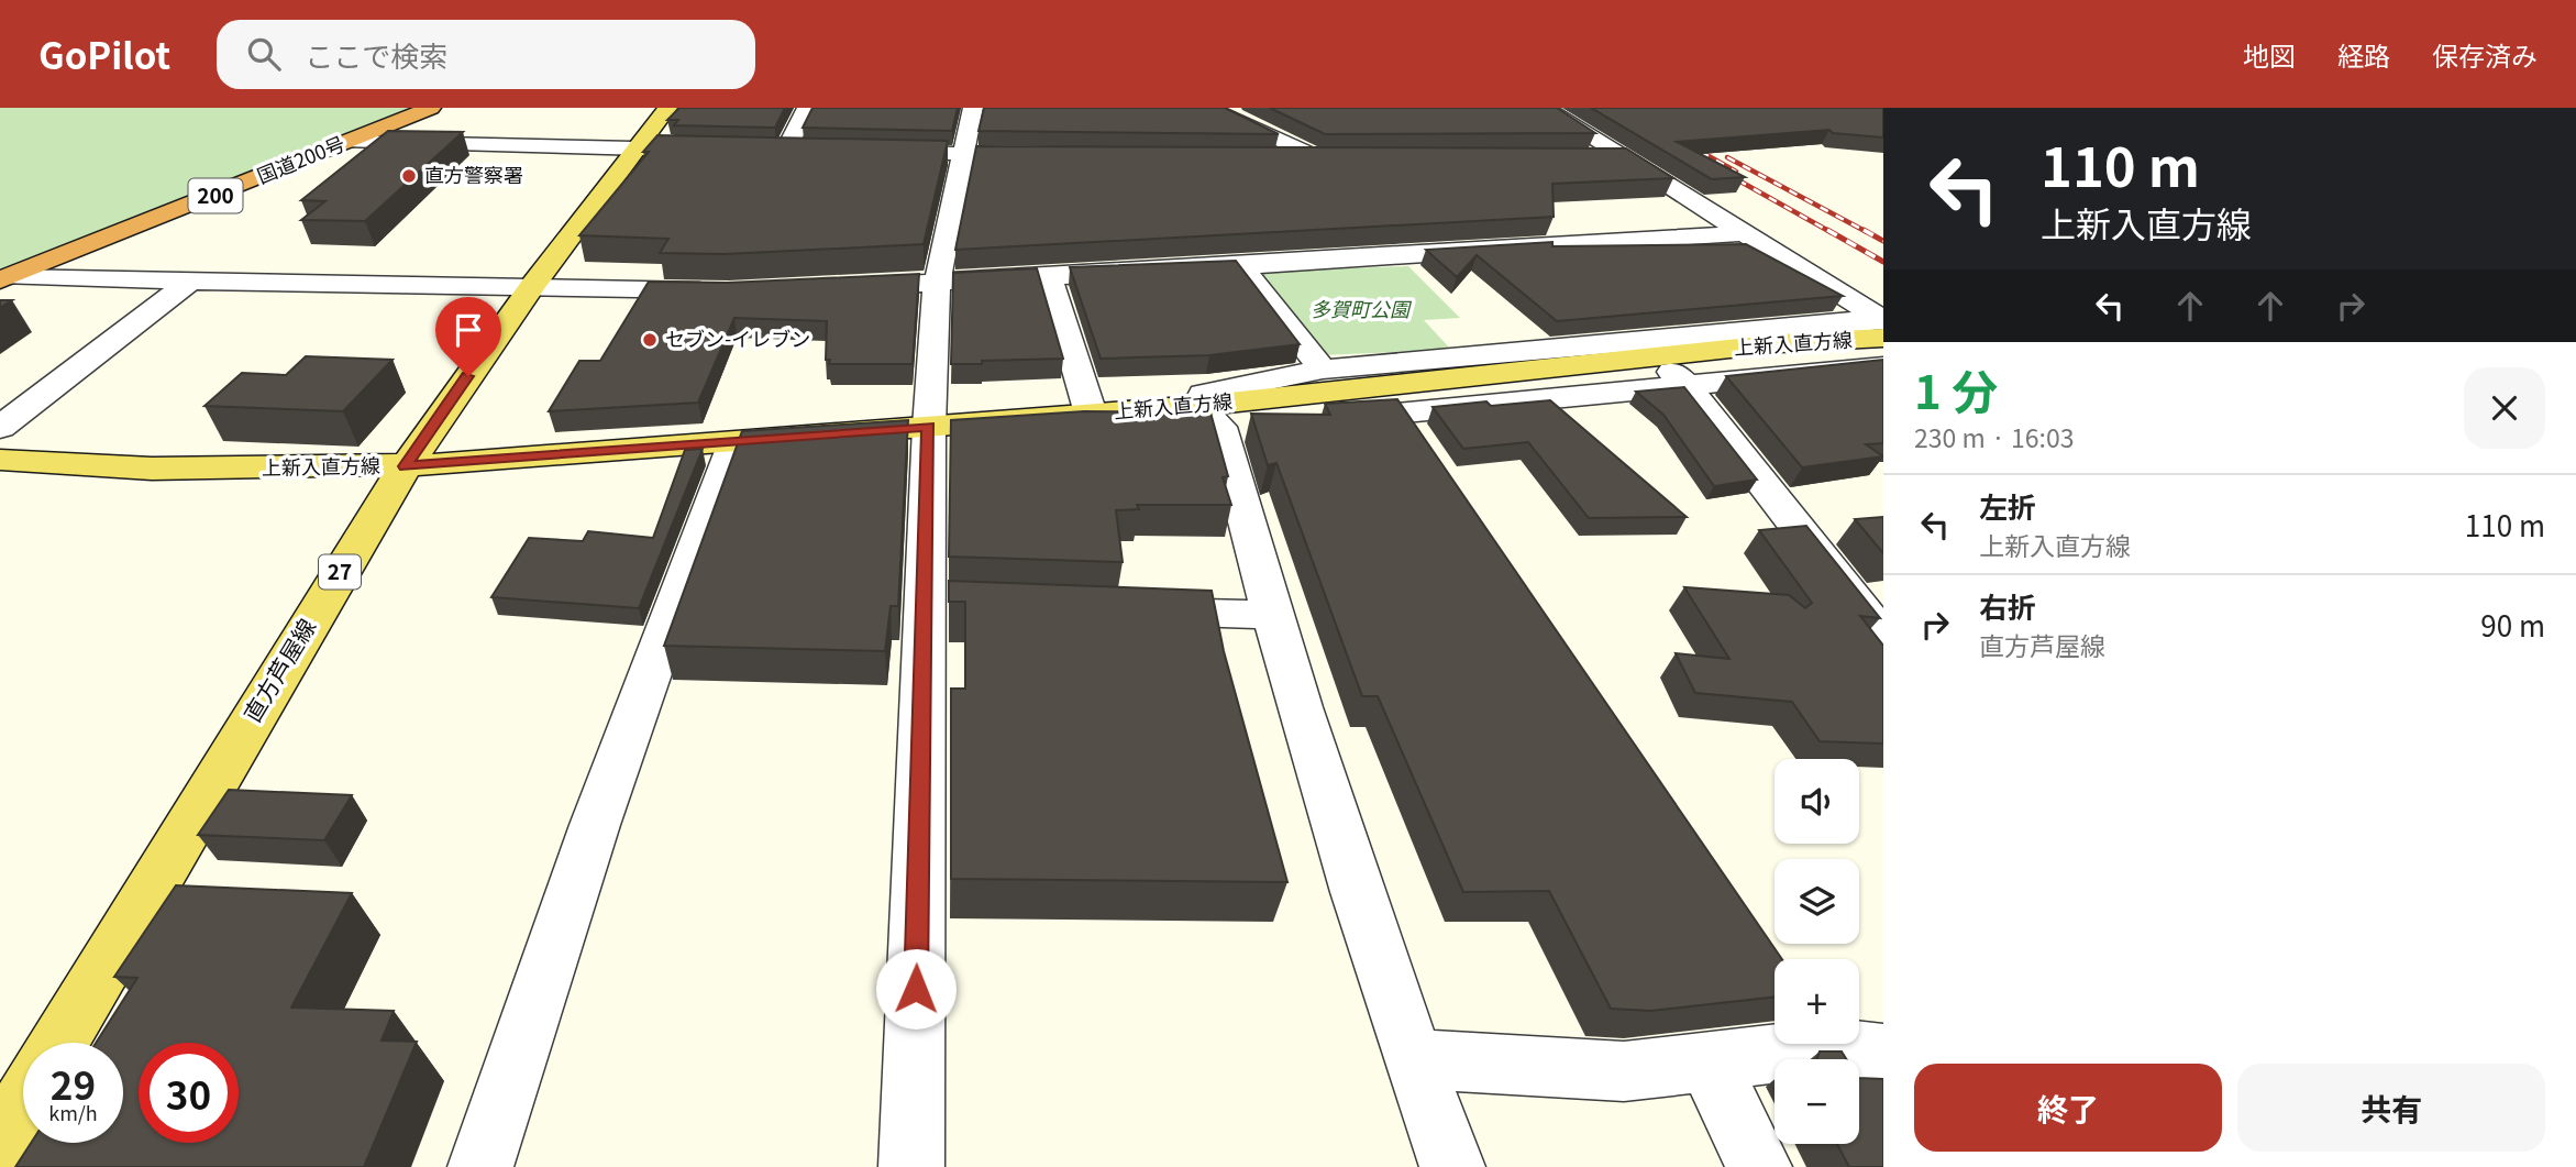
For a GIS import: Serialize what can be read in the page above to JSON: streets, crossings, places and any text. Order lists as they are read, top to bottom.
{
  "streets": {
    "highway": ["国道200号", "200"],
    "main road": ["上新入直方線", "27", "直方芦屋線"]
  },
  "crossings": [
    ["上新入直方線", "直方芦屋線"]
  ],
  "parks": ["多賀町公園"],
  "places": ["直方警察署", "セブン-イレブン"],
  "page": {
    "header": "GoPilot",
    "search": "ここで検索",
    "nav": ["地図", "経路", "保存済み"],
    "turn": ["110 m", "上新入直方線"],
    "heading": ["1 分", "230 m · 16:03"],
    "list": [
      {
        "name": "左折",
        "note": "上新入直方線",
        "value": "110 m"
      },
      {
        "name": "右折",
        "note": "直方芦屋線",
        "value": "90 m"
      }
    ],
    "map_buttons": ["+", "−"],
    "speed": "29 km/h",
    "limit": "30",
    "buttons": ["終了", "共有"]
  }
}
